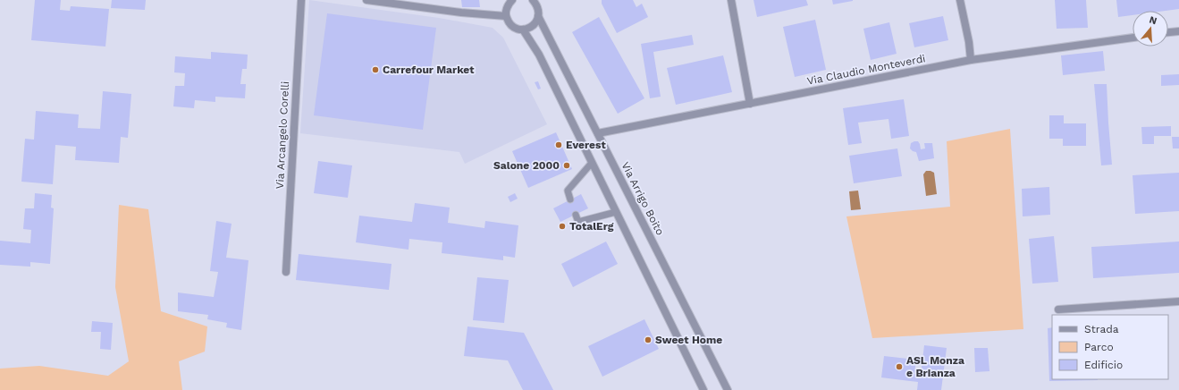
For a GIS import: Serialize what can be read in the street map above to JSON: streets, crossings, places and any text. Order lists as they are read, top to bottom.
{
  "streets": {
    "street": ["Via Claudio Monteverdi", "Via Arcangelo Corelli", "Via Arrigo Boito"]
  },
  "crossings": [
    ["Via Claudio Monteverdi", "Via Arrigo Boito"]
  ],
  "places": [
    "Carrefour Market",
    "Everest",
    "Salone 2000",
    "TotalErg",
    "Sweet Home",
    "ASL Monza e Brianza"
  ],
  "legend": ["Strada", "Parco", "Edificio"],
  "north": "top"
}
